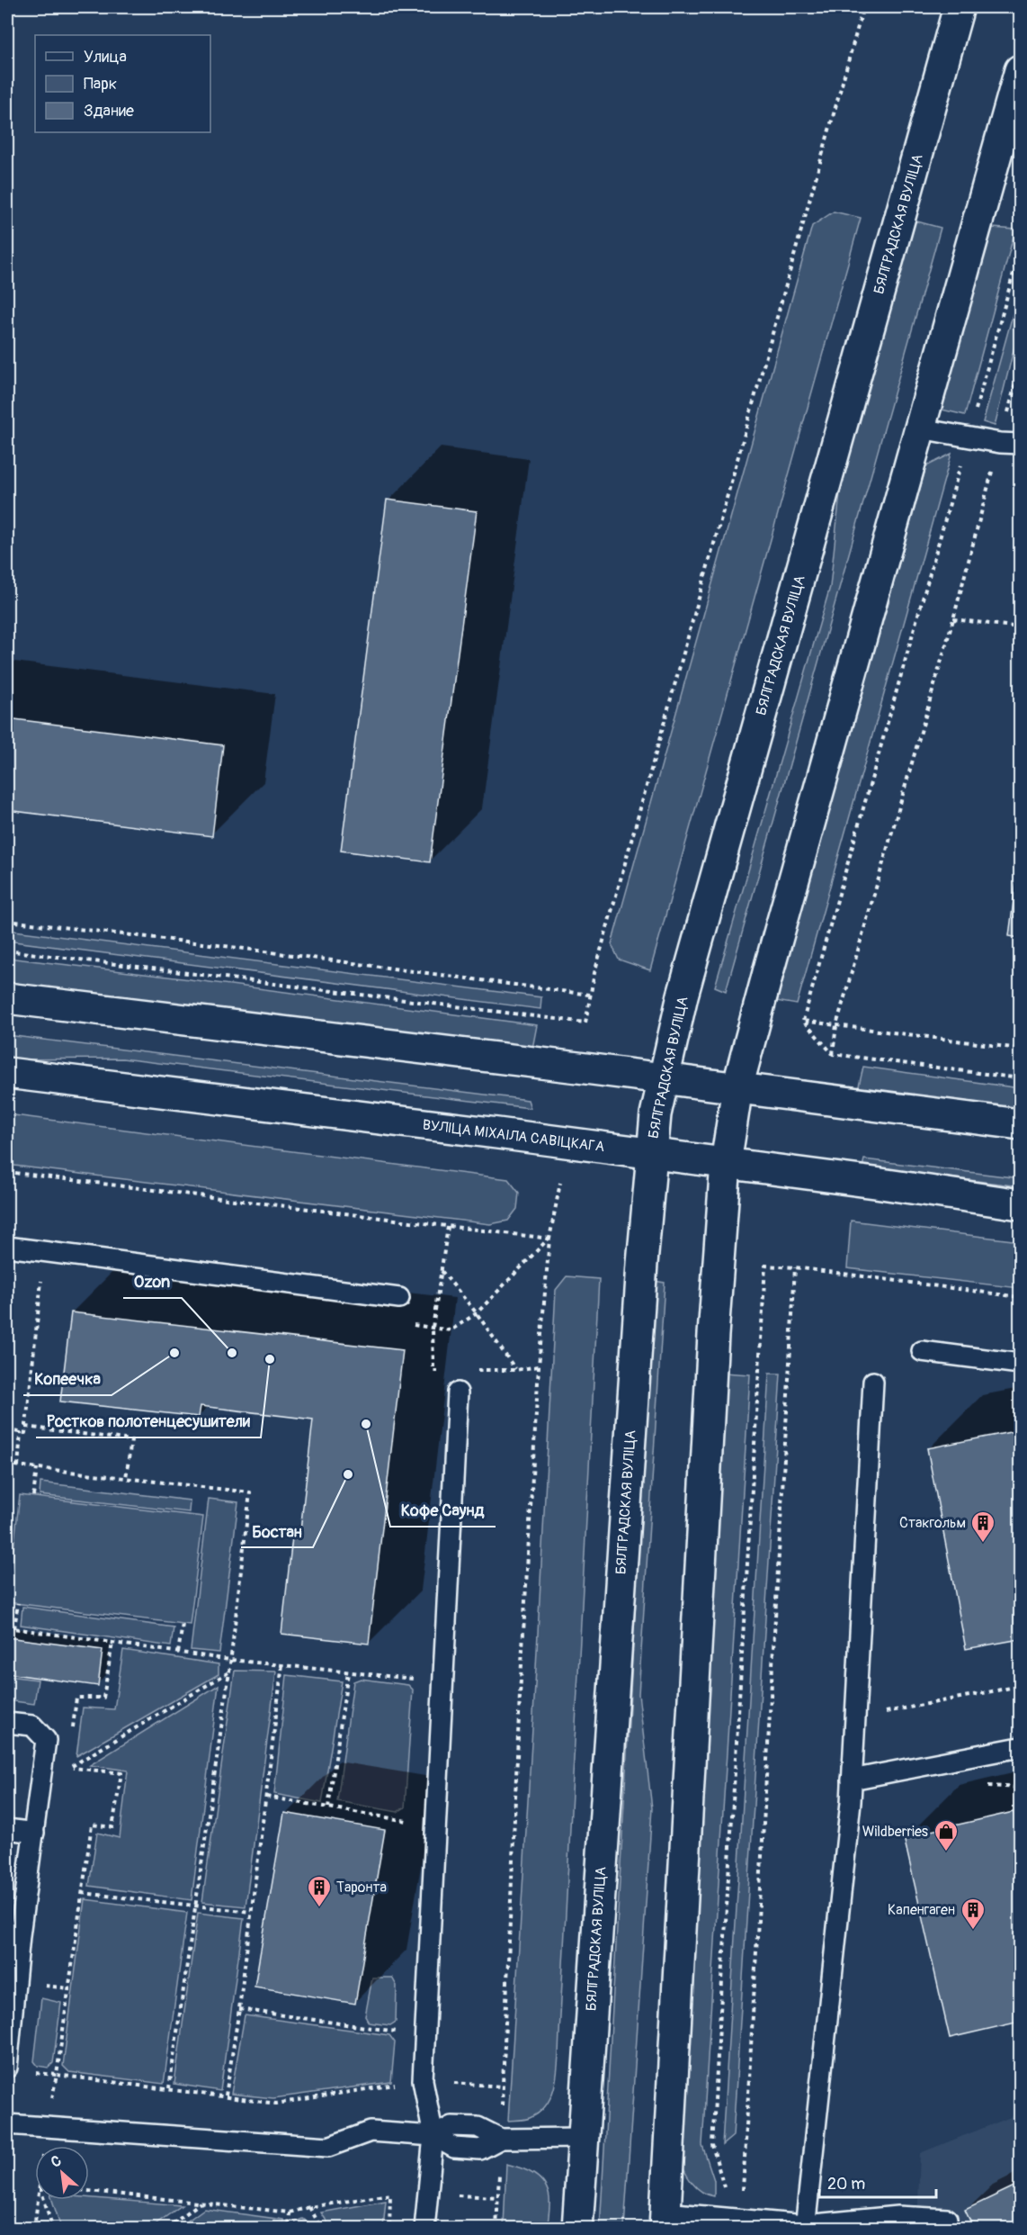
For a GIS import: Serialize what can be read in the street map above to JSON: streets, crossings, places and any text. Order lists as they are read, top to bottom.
{
  "streets": {
    "street": ["БЯЛГРАДСКАЯ ВУЛІЦА", "ВУЛІЦА МІХАІЛА САВІЦКАГА"]
  },
  "crossings": [
    ["БЯЛГРАДСКАЯ ВУЛІЦА", "ВУЛІЦА МІХАІЛА САВІЦКАГА"]
  ],
  "places": {
    "other": [
      "Копеечка",
      "Ozon",
      "Ростков полотенцесушители",
      "Кофе Саунд",
      "Бостан"
    ],
    "building": ["Стакгольм", "Таронта", "Капенгаген"],
    "shop": ["Wildberries"]
  },
  "legend": ["Улица", "Парк", "Здание"],
  "scale_bar": "20 m",
  "north": "top left"
}
